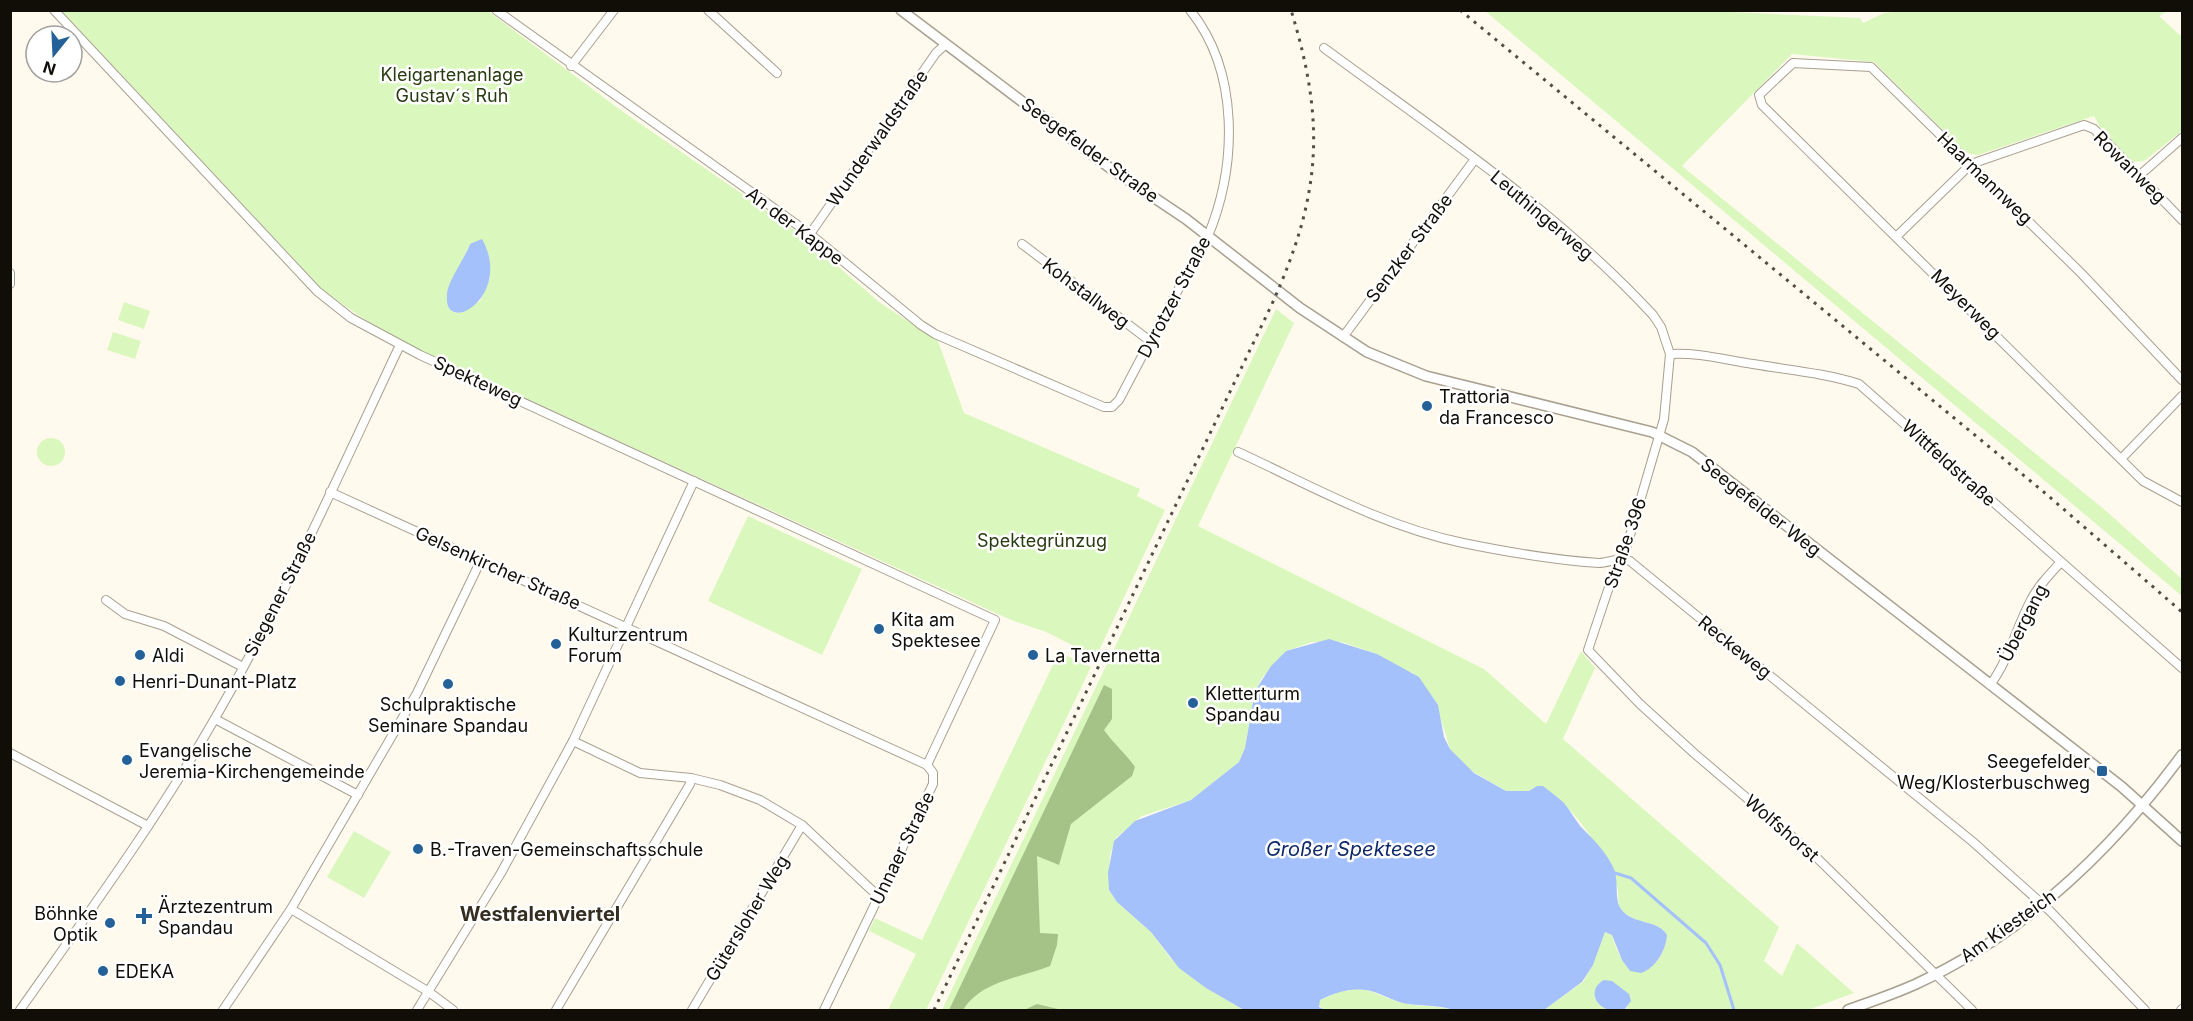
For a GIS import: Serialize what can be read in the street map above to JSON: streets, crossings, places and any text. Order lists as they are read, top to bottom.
{
  "streets": {
    "street": [
      "Wunderwaldstraße",
      "Seegefelder Straße",
      "Rowanweg",
      "Haarmannweg",
      "Leuthingerweg",
      "An der Kappe",
      "Senzker Straße",
      "Kohstallweg",
      "Dyrotzer Straße",
      "Meyerweg",
      "Spekteweg",
      "Wittfeldstraße",
      "Seegefelder Weg",
      "Straße 396",
      "Gelsenkircher Straße",
      "Siegener Straße",
      "Übergang",
      "Reckeweg",
      "Wolfshorst",
      "Unnaer Straße",
      "Gütersloher Weg",
      "Am Kiesteich"
    ]
  },
  "crossings": [
    ["Wunderwaldstraße", "Seegefelder Straße"],
    ["Wunderwaldstraße", "An der Kappe"],
    ["Seegefelder Straße", "Dyrotzer Straße"],
    ["Seegefelder Straße", "Seegefelder Weg"],
    ["Rowanweg", "Haarmannweg"],
    ["Haarmannweg", "Meyerweg"],
    ["Leuthingerweg", "Senzker Straße"],
    ["Leuthingerweg", "Wittfeldstraße"],
    ["Leuthingerweg", "Seegefelder Weg"],
    ["Leuthingerweg", "Straße 396"],
    ["An der Kappe", "Dyrotzer Straße"],
    ["Senzker Straße", "Seegefelder Weg"],
    ["Kohstallweg", "Dyrotzer Straße"],
    ["Spekteweg", "Siegener Straße"],
    ["Spekteweg", "Unnaer Straße"],
    ["Wittfeldstraße", "Übergang"],
    ["Seegefelder Weg", "Straße 396"],
    ["Seegefelder Weg", "Übergang"],
    ["Seegefelder Weg", "Am Kiesteich"],
    ["Straße 396", "Reckeweg"],
    ["Straße 396", "Wolfshorst"],
    ["Gelsenkircher Straße", "Siegener Straße"],
    ["Gelsenkircher Straße", "Unnaer Straße"],
    ["Reckeweg", "Am Kiesteich"],
    ["Wolfshorst", "Am Kiesteich"]
  ],
  "districts": ["Westfalenviertel"],
  "water": ["Großer Spektesee"],
  "parks": ["Kleigartenanlage Gustav´s Ruh", "Spektegrünzug"],
  "places": {
    "other": [
      "Trattoria da Francesco",
      "Kita am Spektesee",
      "Kulturzentrum Forum",
      "Aldi",
      "La Tavernetta",
      "Henri-Dunant-Platz",
      "Schulpraktische Seminare Spandau",
      "Kletterturm Spandau",
      "Evangelische Jeremia-Kirchengemeinde",
      "B.-Traven-Gemeinschaftsschule",
      "Böhnke Optik",
      "EDEKA"
    ],
    "transit": ["Seegefelder Weg/Klosterbuschweg"],
    "health": ["Ärztezentrum Spandau"]
  },
  "north": "bottom"
}
